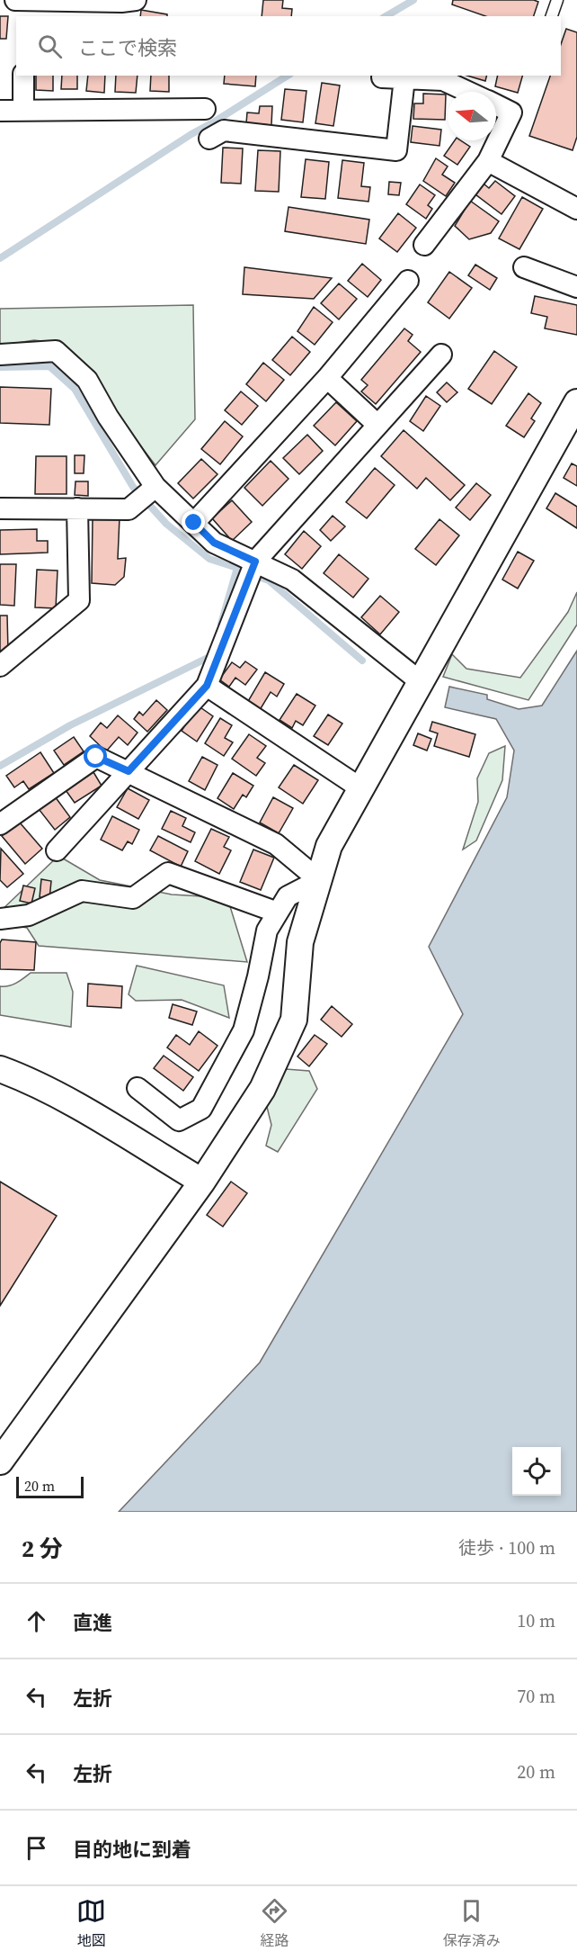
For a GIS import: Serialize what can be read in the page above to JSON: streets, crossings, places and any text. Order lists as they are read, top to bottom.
{
  "scale_bar": "20 m",
  "north": "left",
  "page": {
    "search": "ここで検索",
    "scale": "20 m",
    "heading": ["2 分", "徒歩 · 100 m"],
    "list": [
      ["直進", "10 m"],
      ["左折", "70 m"],
      ["左折", "20 m"],
      "目的地に到着"
    ],
    "nav": ["地図", "経路", "保存済み"]
  }
}
